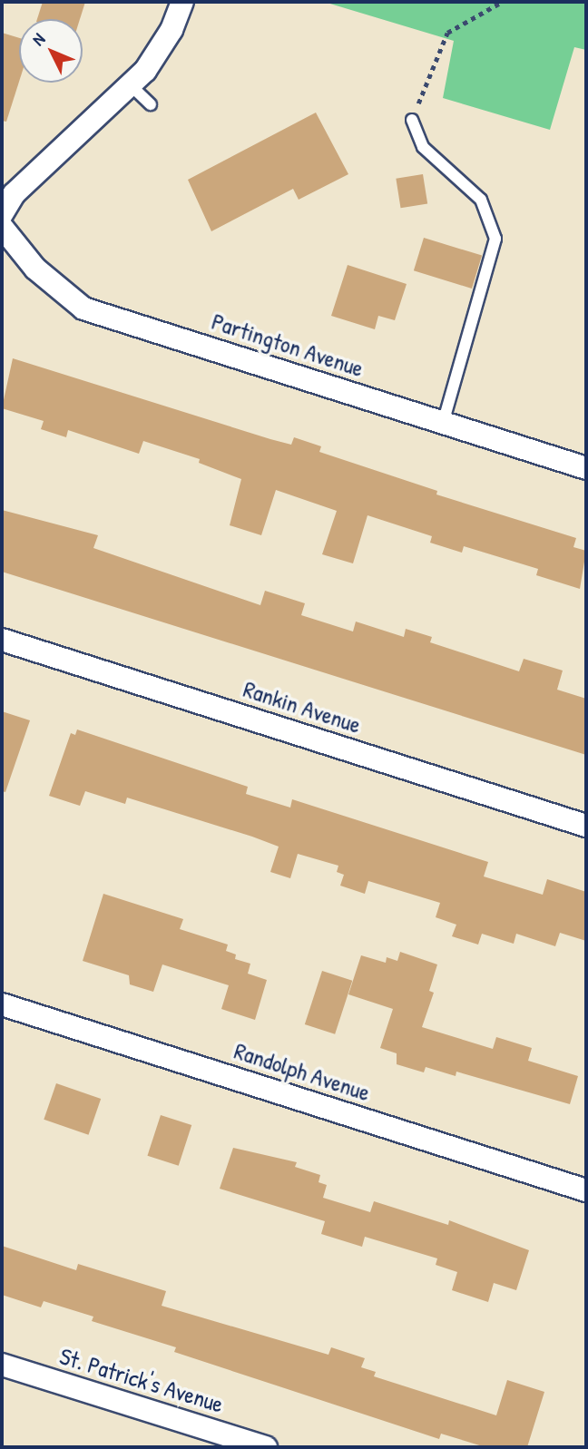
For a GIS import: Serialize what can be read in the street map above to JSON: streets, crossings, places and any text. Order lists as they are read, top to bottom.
{
  "streets": {
    "street": [
      "Partington Avenue",
      "Rankin Avenue",
      "Randolph Avenue",
      "St. Patrick's Avenue"
    ]
  },
  "north": "top left"
}
